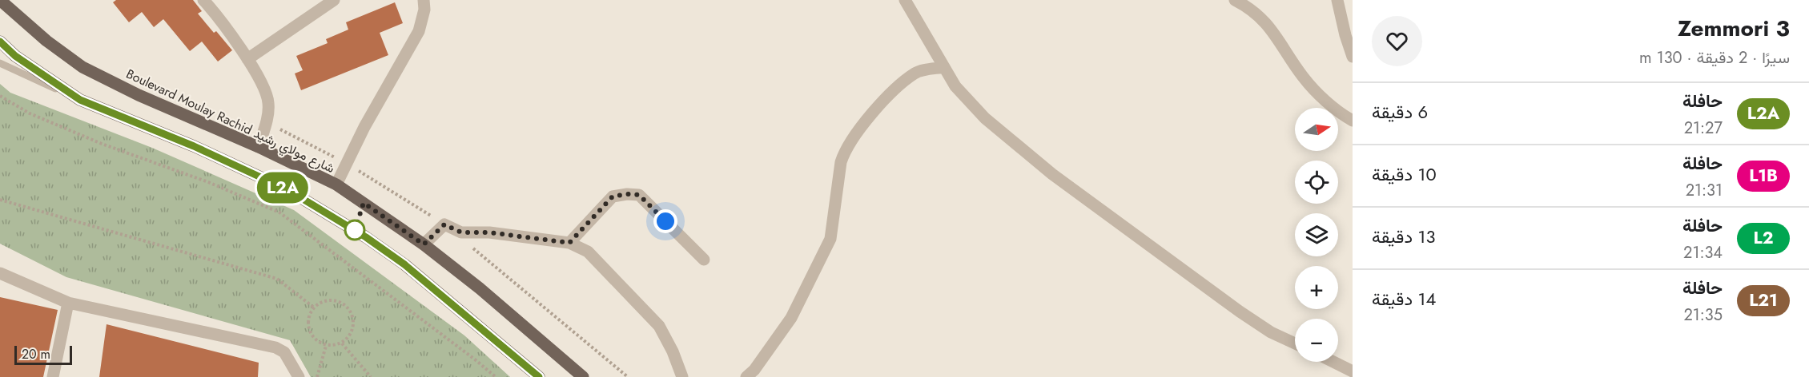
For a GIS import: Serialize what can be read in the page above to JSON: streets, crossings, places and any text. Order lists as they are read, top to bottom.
{
  "streets": {
    "main road": ["Boulevard Moulay Rachid شارع مولاي رشيد"]
  },
  "lines": ["bus line L2A"],
  "scale_bar": "20 m",
  "north": "right",
  "page": {
    "heading": ["Zemmori 3", "سيرًا · 2 دقيقة · 130 m"],
    "on_map": "L2A",
    "list": [
      {
        "mark": "L2A",
        "name": "حافلة",
        "note": "21:27",
        "value": "6 دقيقة"
      },
      {
        "mark": "L1B",
        "name": "حافلة",
        "note": "21:31",
        "value": "10 دقيقة"
      },
      {
        "mark": "L2",
        "name": "حافلة",
        "note": "21:34",
        "value": "13 دقيقة"
      },
      {
        "mark": "L21",
        "name": "حافلة",
        "note": "21:35",
        "value": "14 دقيقة"
      }
    ],
    "map_buttons": ["+", "−"],
    "scale": "20 m"
  }
}
